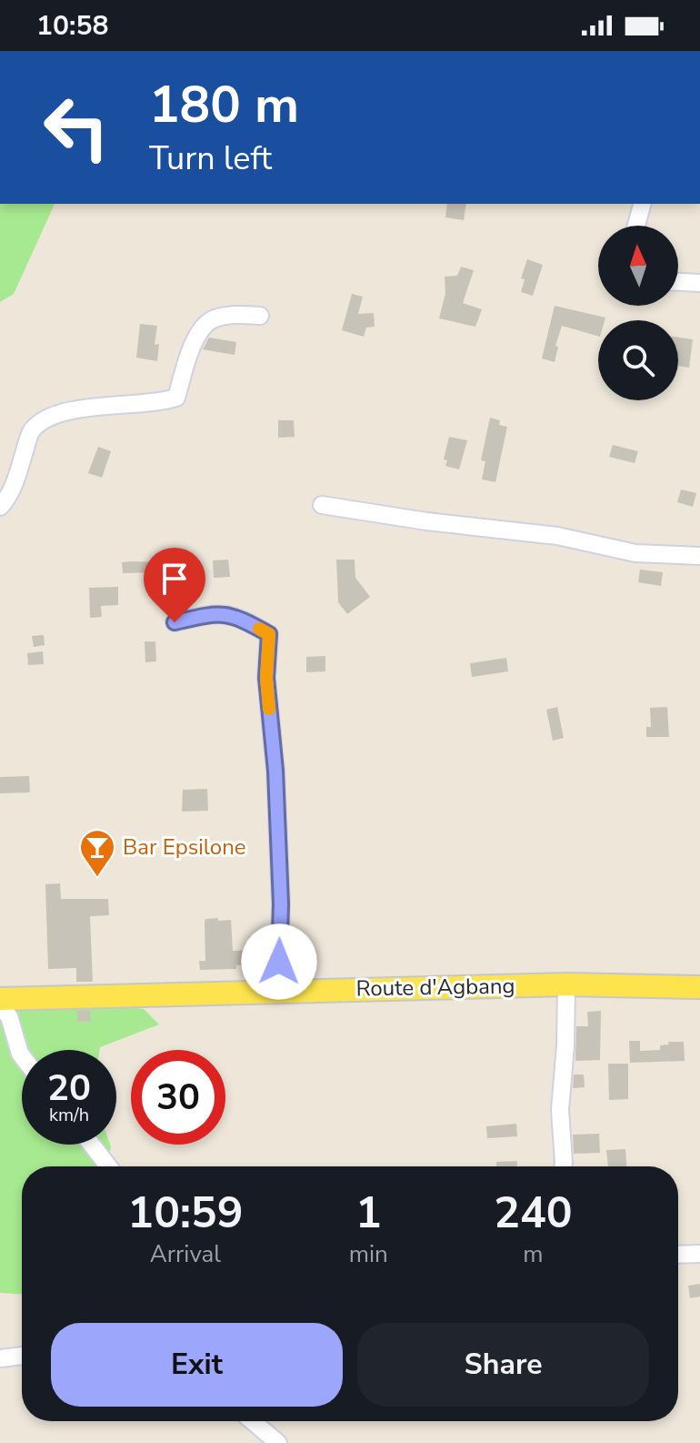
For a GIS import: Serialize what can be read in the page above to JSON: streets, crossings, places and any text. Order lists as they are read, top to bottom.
{
  "streets": {
    "main road": ["Route d'Agbang"]
  },
  "places": {
    "bar": ["Bar Epsilone"]
  },
  "north": "top",
  "page": {
    "status": "10:58",
    "turn": ["180 m", "Turn left"],
    "speed": "20 km/h",
    "limit": "30",
    "eta": [
      "10:59",
      "Arrival",
      "1",
      "min",
      "240",
      "m"
    ],
    "buttons": ["Exit", "Share"]
  }
}
